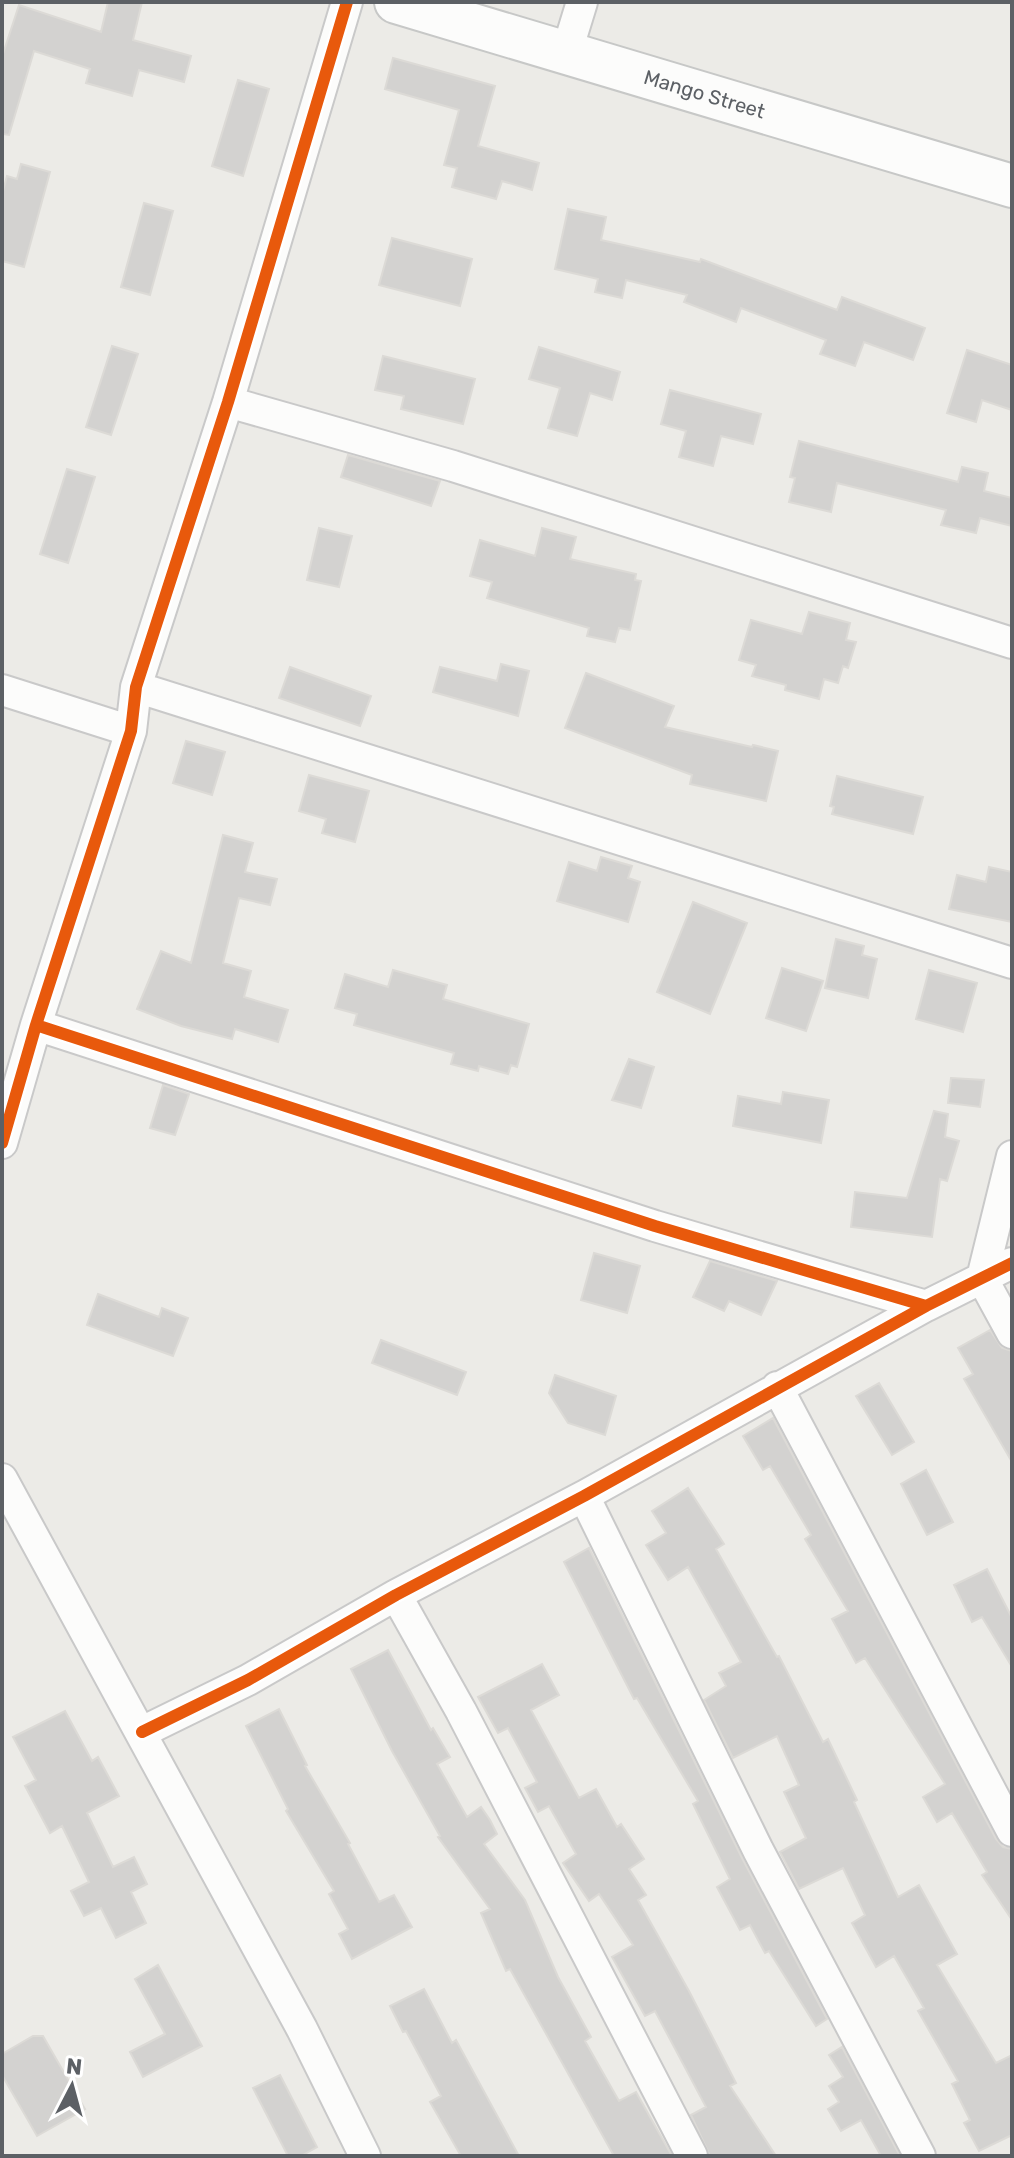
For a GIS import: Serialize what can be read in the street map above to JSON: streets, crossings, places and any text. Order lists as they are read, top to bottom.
{
  "streets": {
    "main road": ["Mango Street"]
  },
  "north": "top"
}
